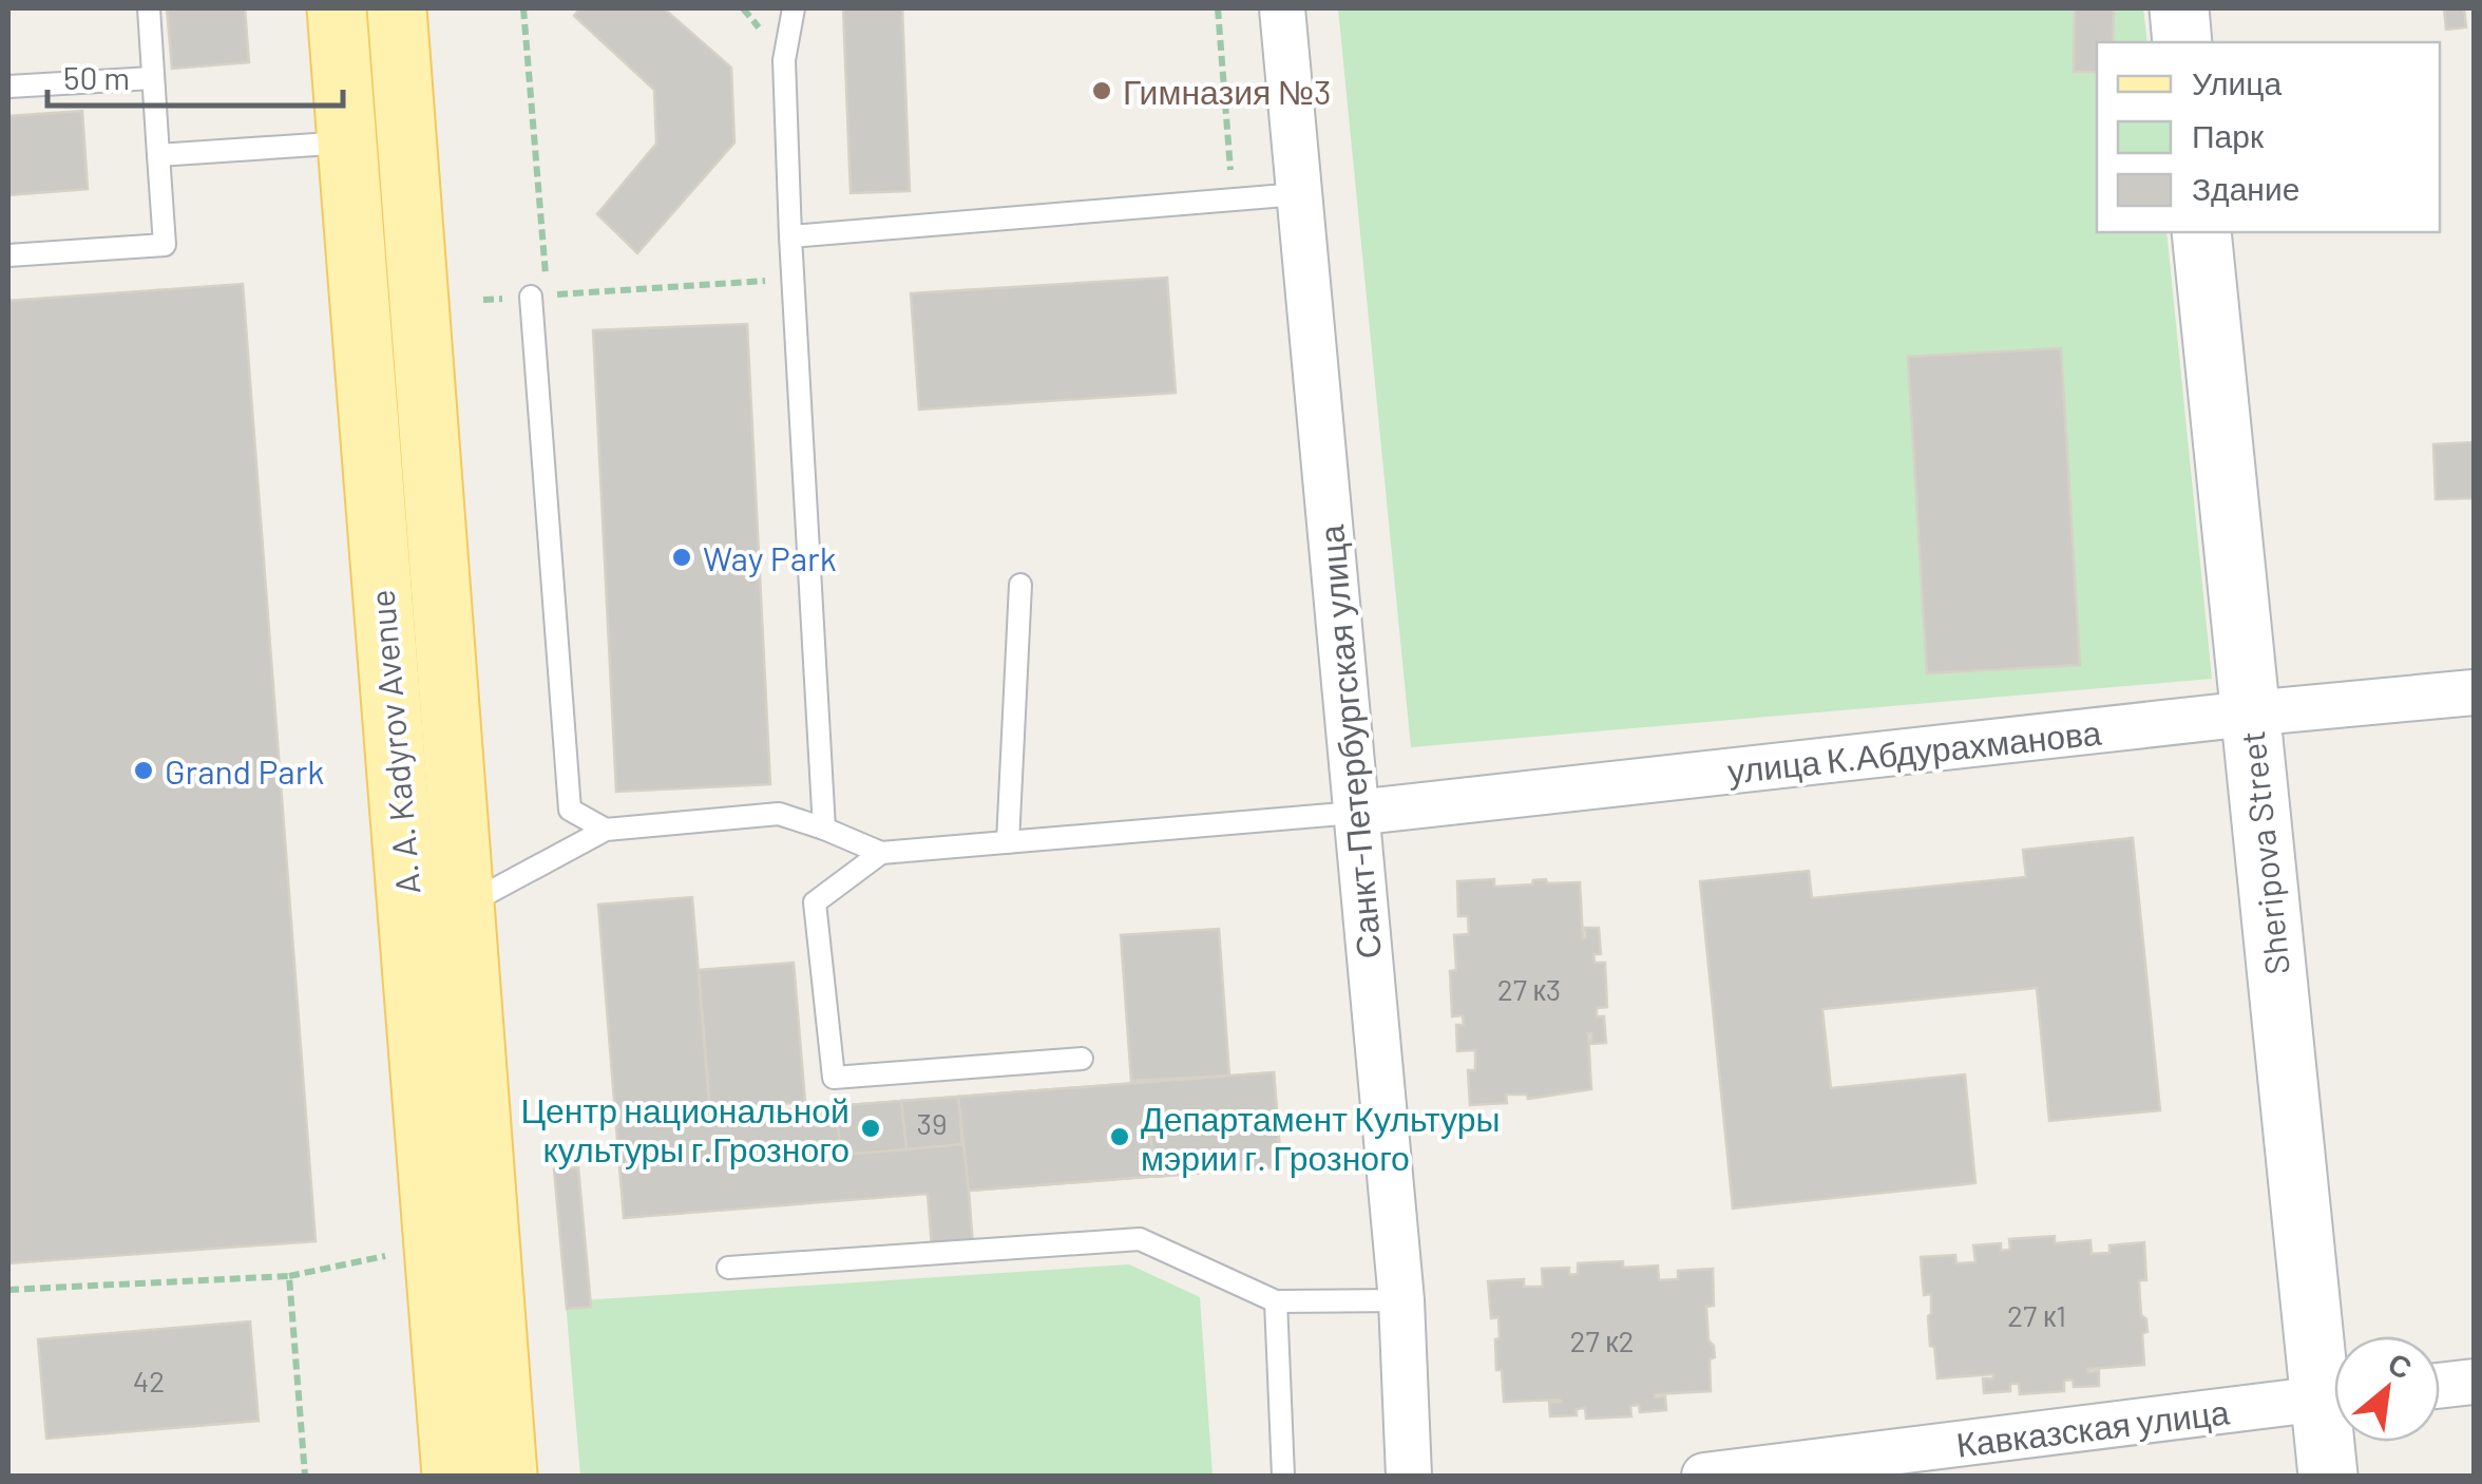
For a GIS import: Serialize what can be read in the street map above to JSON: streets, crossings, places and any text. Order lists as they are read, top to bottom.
{
  "streets": {
    "main road": ["A. A. Kadyrov Avenue", "Sheripova Street"],
    "street": ["Санкт-Петербургская улица", "улица К.Абдурахманова", "Кавказская улица"]
  },
  "crossings": [
    ["Санкт-Петербургская улица", "улица К.Абдурахманова"],
    ["улица К.Абдурахманова", "Sheripova Street"]
  ],
  "places": [
    "Гимназия №3",
    "Way Park",
    "Grand Park",
    "Центр национальной культуры г.Грозного",
    "Департамент Культуры мэрии г. Грозного"
  ],
  "house_numbers": [
    "27 к3",
    "39",
    "27 к1",
    "27 к2",
    "42"
  ],
  "legend": ["Улица", "Парк", "Здание"],
  "scale_bar": "50 m",
  "north": "top right"
}
